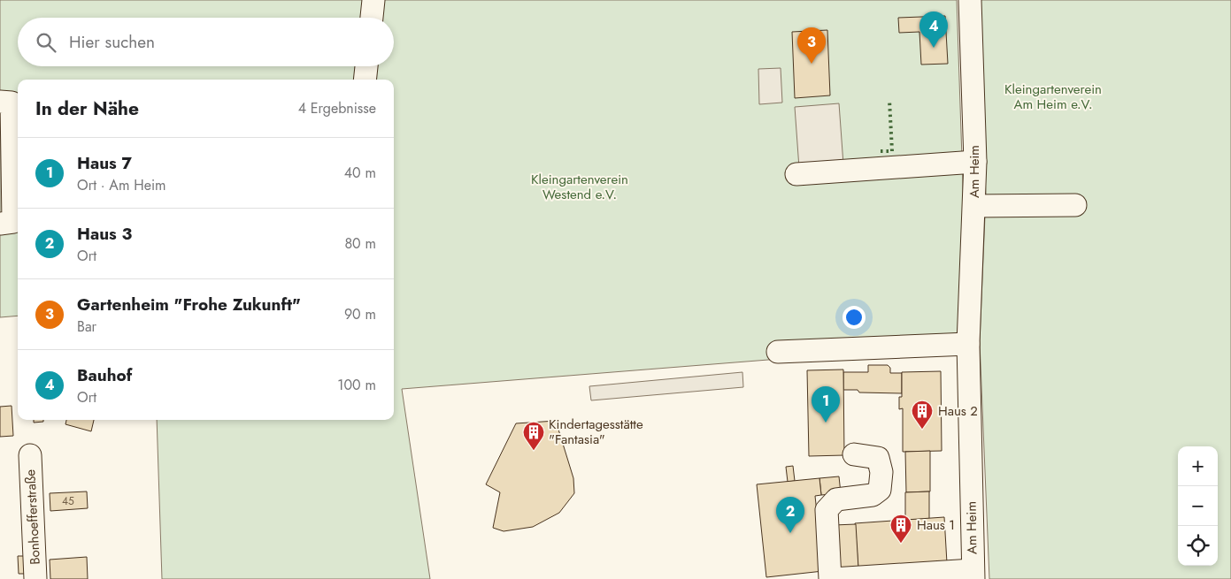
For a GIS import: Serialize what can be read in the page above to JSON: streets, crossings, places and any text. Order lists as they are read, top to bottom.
{
  "streets": {
    "street": ["Am Heim", "Bonhoefferstraße"]
  },
  "parks": ["Kleingartenverein Am Heim e.V.", "Kleingartenverein Westend e.V."],
  "places": {
    "building": ["Haus 2", "Kindertagesstätte \"Fantasia\"", "Haus 1"]
  },
  "house_numbers": ["45"],
  "page": {
    "pins": [
      "4",
      "3",
      "1",
      "2"
    ],
    "search": "Hier suchen",
    "heading": ["In der Nähe", "4 Ergebnisse"],
    "list": [
      {
        "mark": "1",
        "name": "Haus 7",
        "note": "Ort · Am Heim",
        "value": "40 m"
      },
      {
        "mark": "2",
        "name": "Haus 3",
        "note": "Ort",
        "value": "80 m"
      },
      {
        "mark": "3",
        "name": "Gartenheim \"Frohe Zukunft\"",
        "note": "Bar",
        "value": "90 m"
      },
      {
        "mark": "4",
        "name": "Bauhof",
        "note": "Ort",
        "value": "100 m"
      }
    ],
    "map_buttons": ["+", "−"]
  }
}
